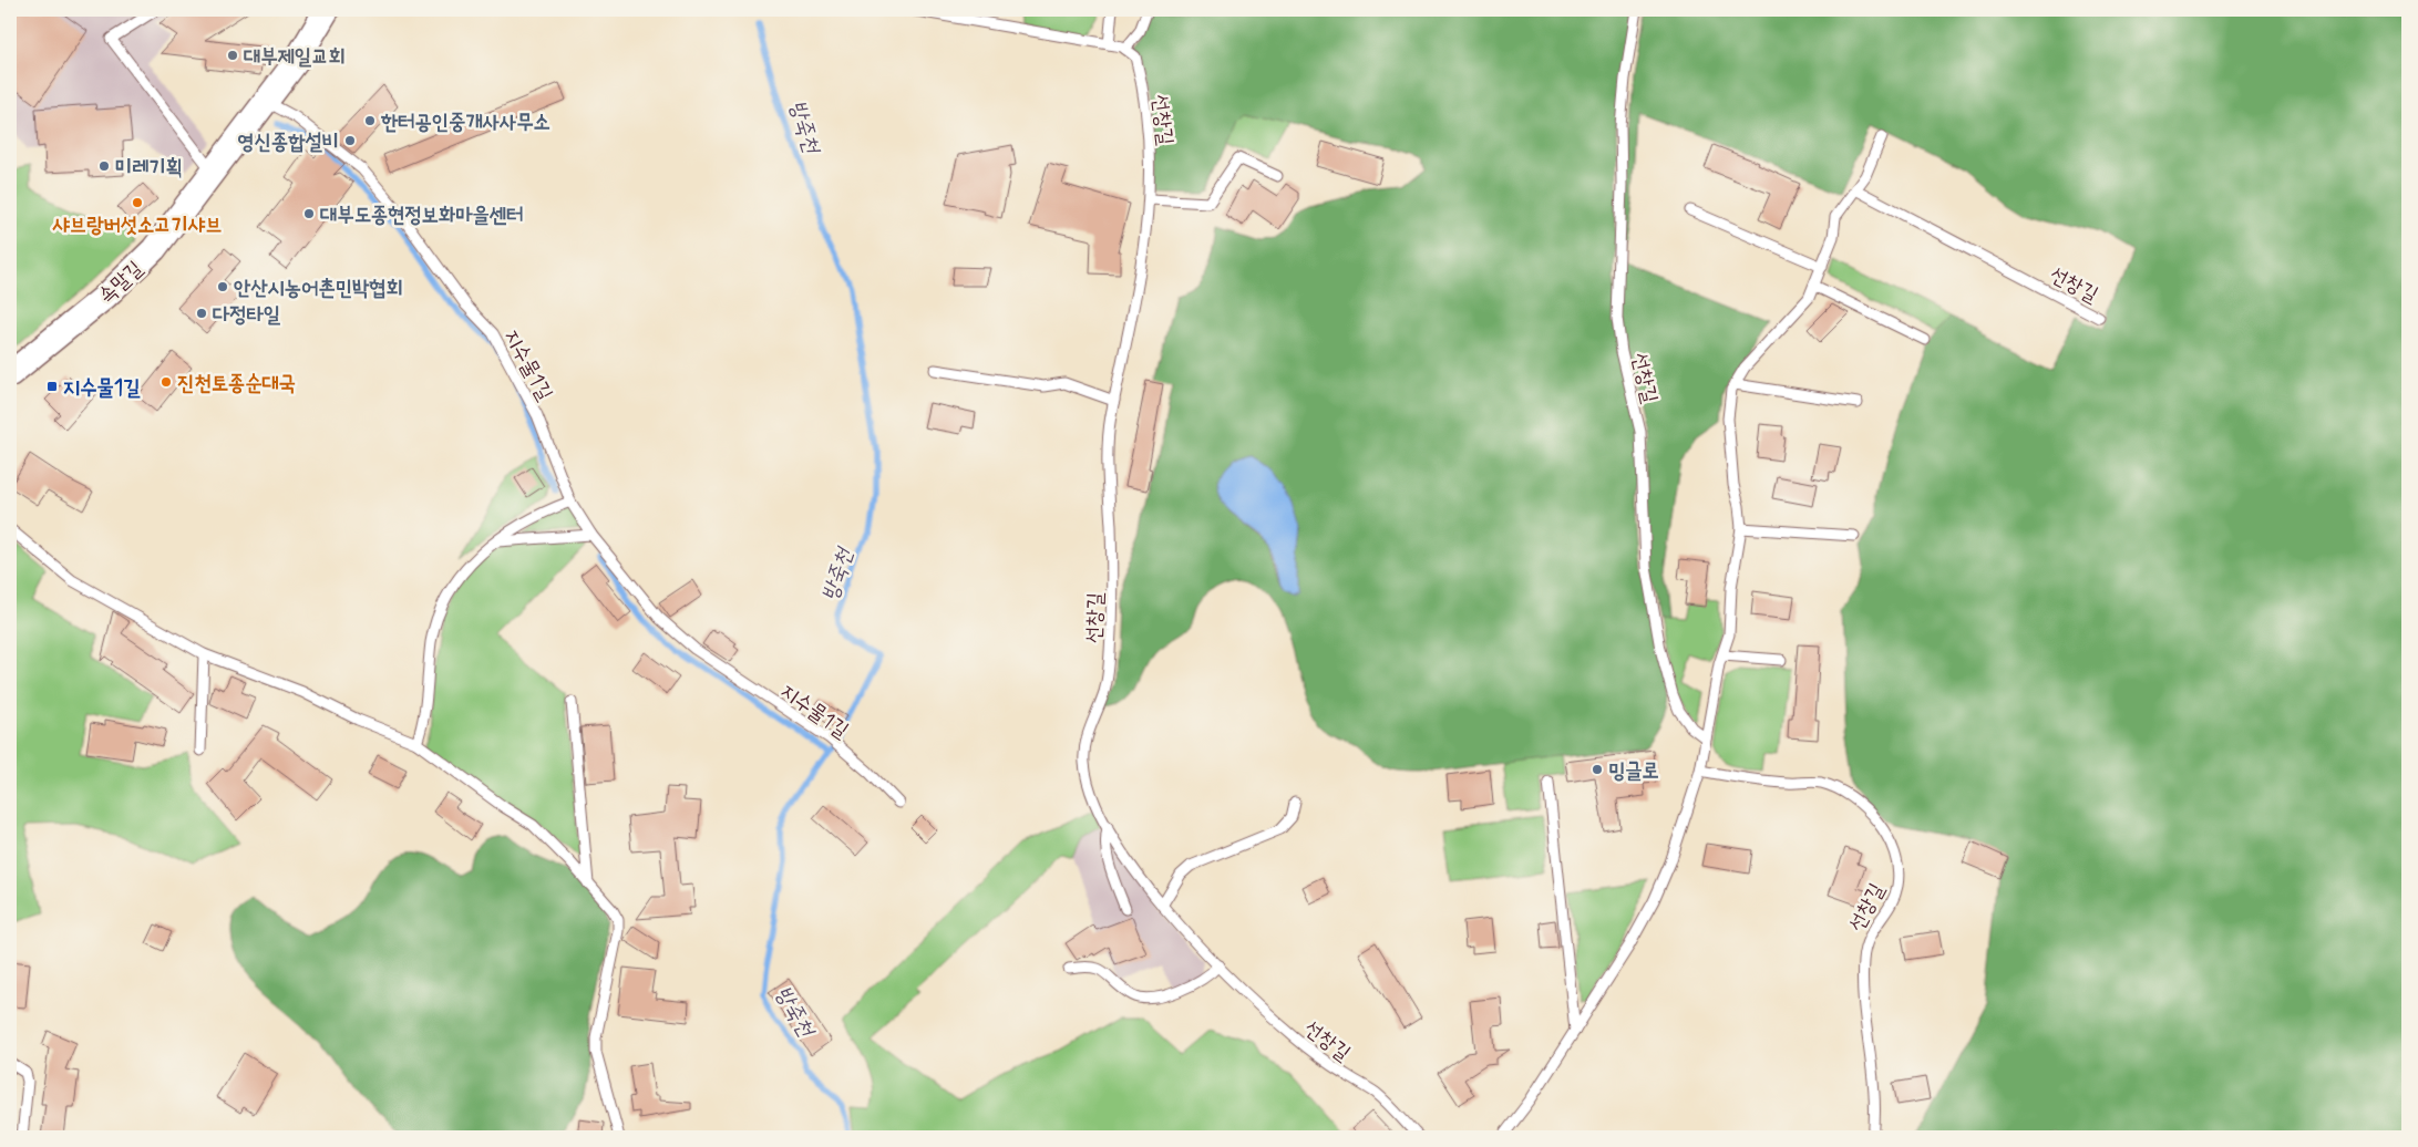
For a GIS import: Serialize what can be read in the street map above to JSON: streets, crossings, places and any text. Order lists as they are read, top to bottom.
{
  "streets": {
    "street": ["속말길"],
    "lane": ["선창길", "지수물1길"]
  },
  "crossings": [
    ["속말길", "지수물1길"]
  ],
  "water": ["방죽천"],
  "places": {
    "other": [
      "대부제일교회",
      "한터공인중개사사무소",
      "영신종합설비",
      "미레기획",
      "샤브랑버섯소고기샤브",
      "대부도종현정보화마을센터",
      "안산시농어촌민박협회",
      "다정타일",
      "진천토종순대국",
      "밍글로"
    ],
    "transit": ["지수물1길"]
  }
}
